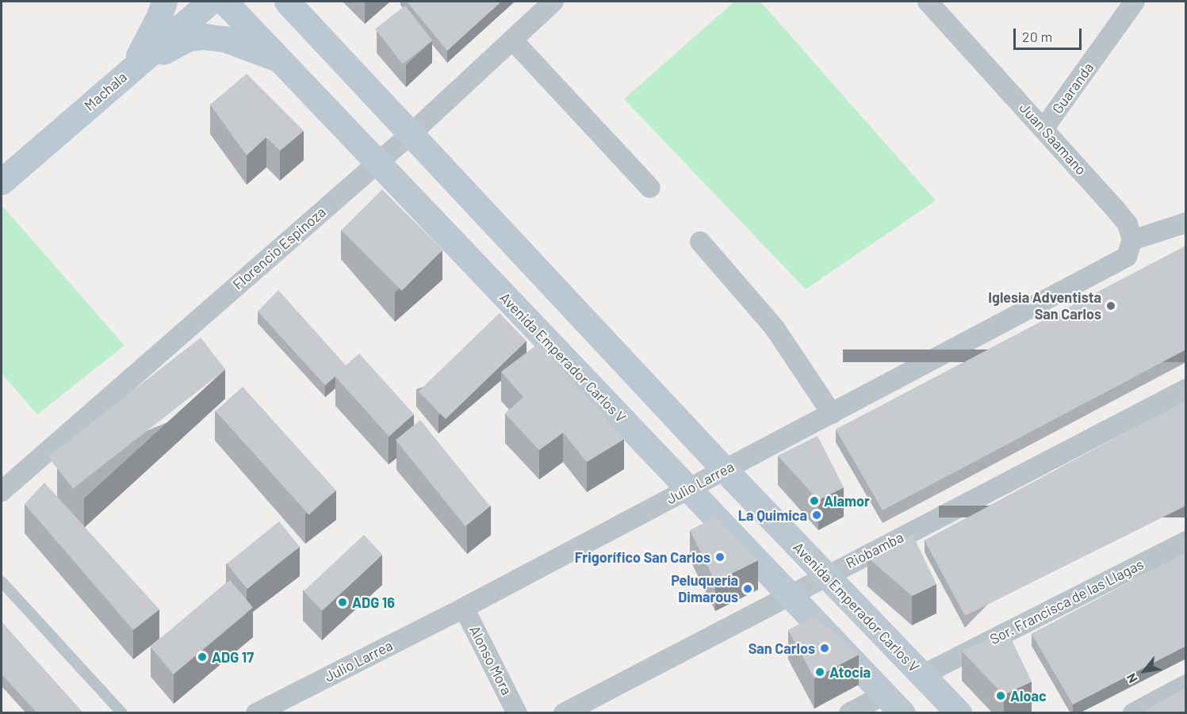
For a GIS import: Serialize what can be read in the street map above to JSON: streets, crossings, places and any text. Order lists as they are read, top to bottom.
{
  "streets": {
    "main road": ["Machala", "Avenida Emperador Carlos V"],
    "street": [
      "Guaranda",
      "Juan Saamano",
      "Florencio Espinoza",
      "Julio Larrea",
      "Riobamba",
      "Sor. Francisca de las Llagas",
      "Alonso Mora"
    ]
  },
  "crossings": [
    ["Guaranda", "Juan Saamano"],
    ["Juan Saamano", "Julio Larrea"],
    ["Florencio Espinoza", "Avenida Emperador Carlos V"],
    ["Avenida Emperador Carlos V", "Julio Larrea"],
    ["Avenida Emperador Carlos V", "Riobamba"],
    ["Avenida Emperador Carlos V", "Sor. Francisca de las Llagas"],
    ["Julio Larrea", "Alonso Mora"]
  ],
  "places": [
    "Iglesia Adventista San Carlos",
    "Alamor",
    "La Quimica",
    "Frigorífico San Carlos",
    "Peluquería Dimarous",
    "ADG 16",
    "San Carlos",
    "ADG 17",
    "Atocia",
    "Aloac"
  ],
  "scale_bar": "20 m",
  "north": "bottom left"
}
